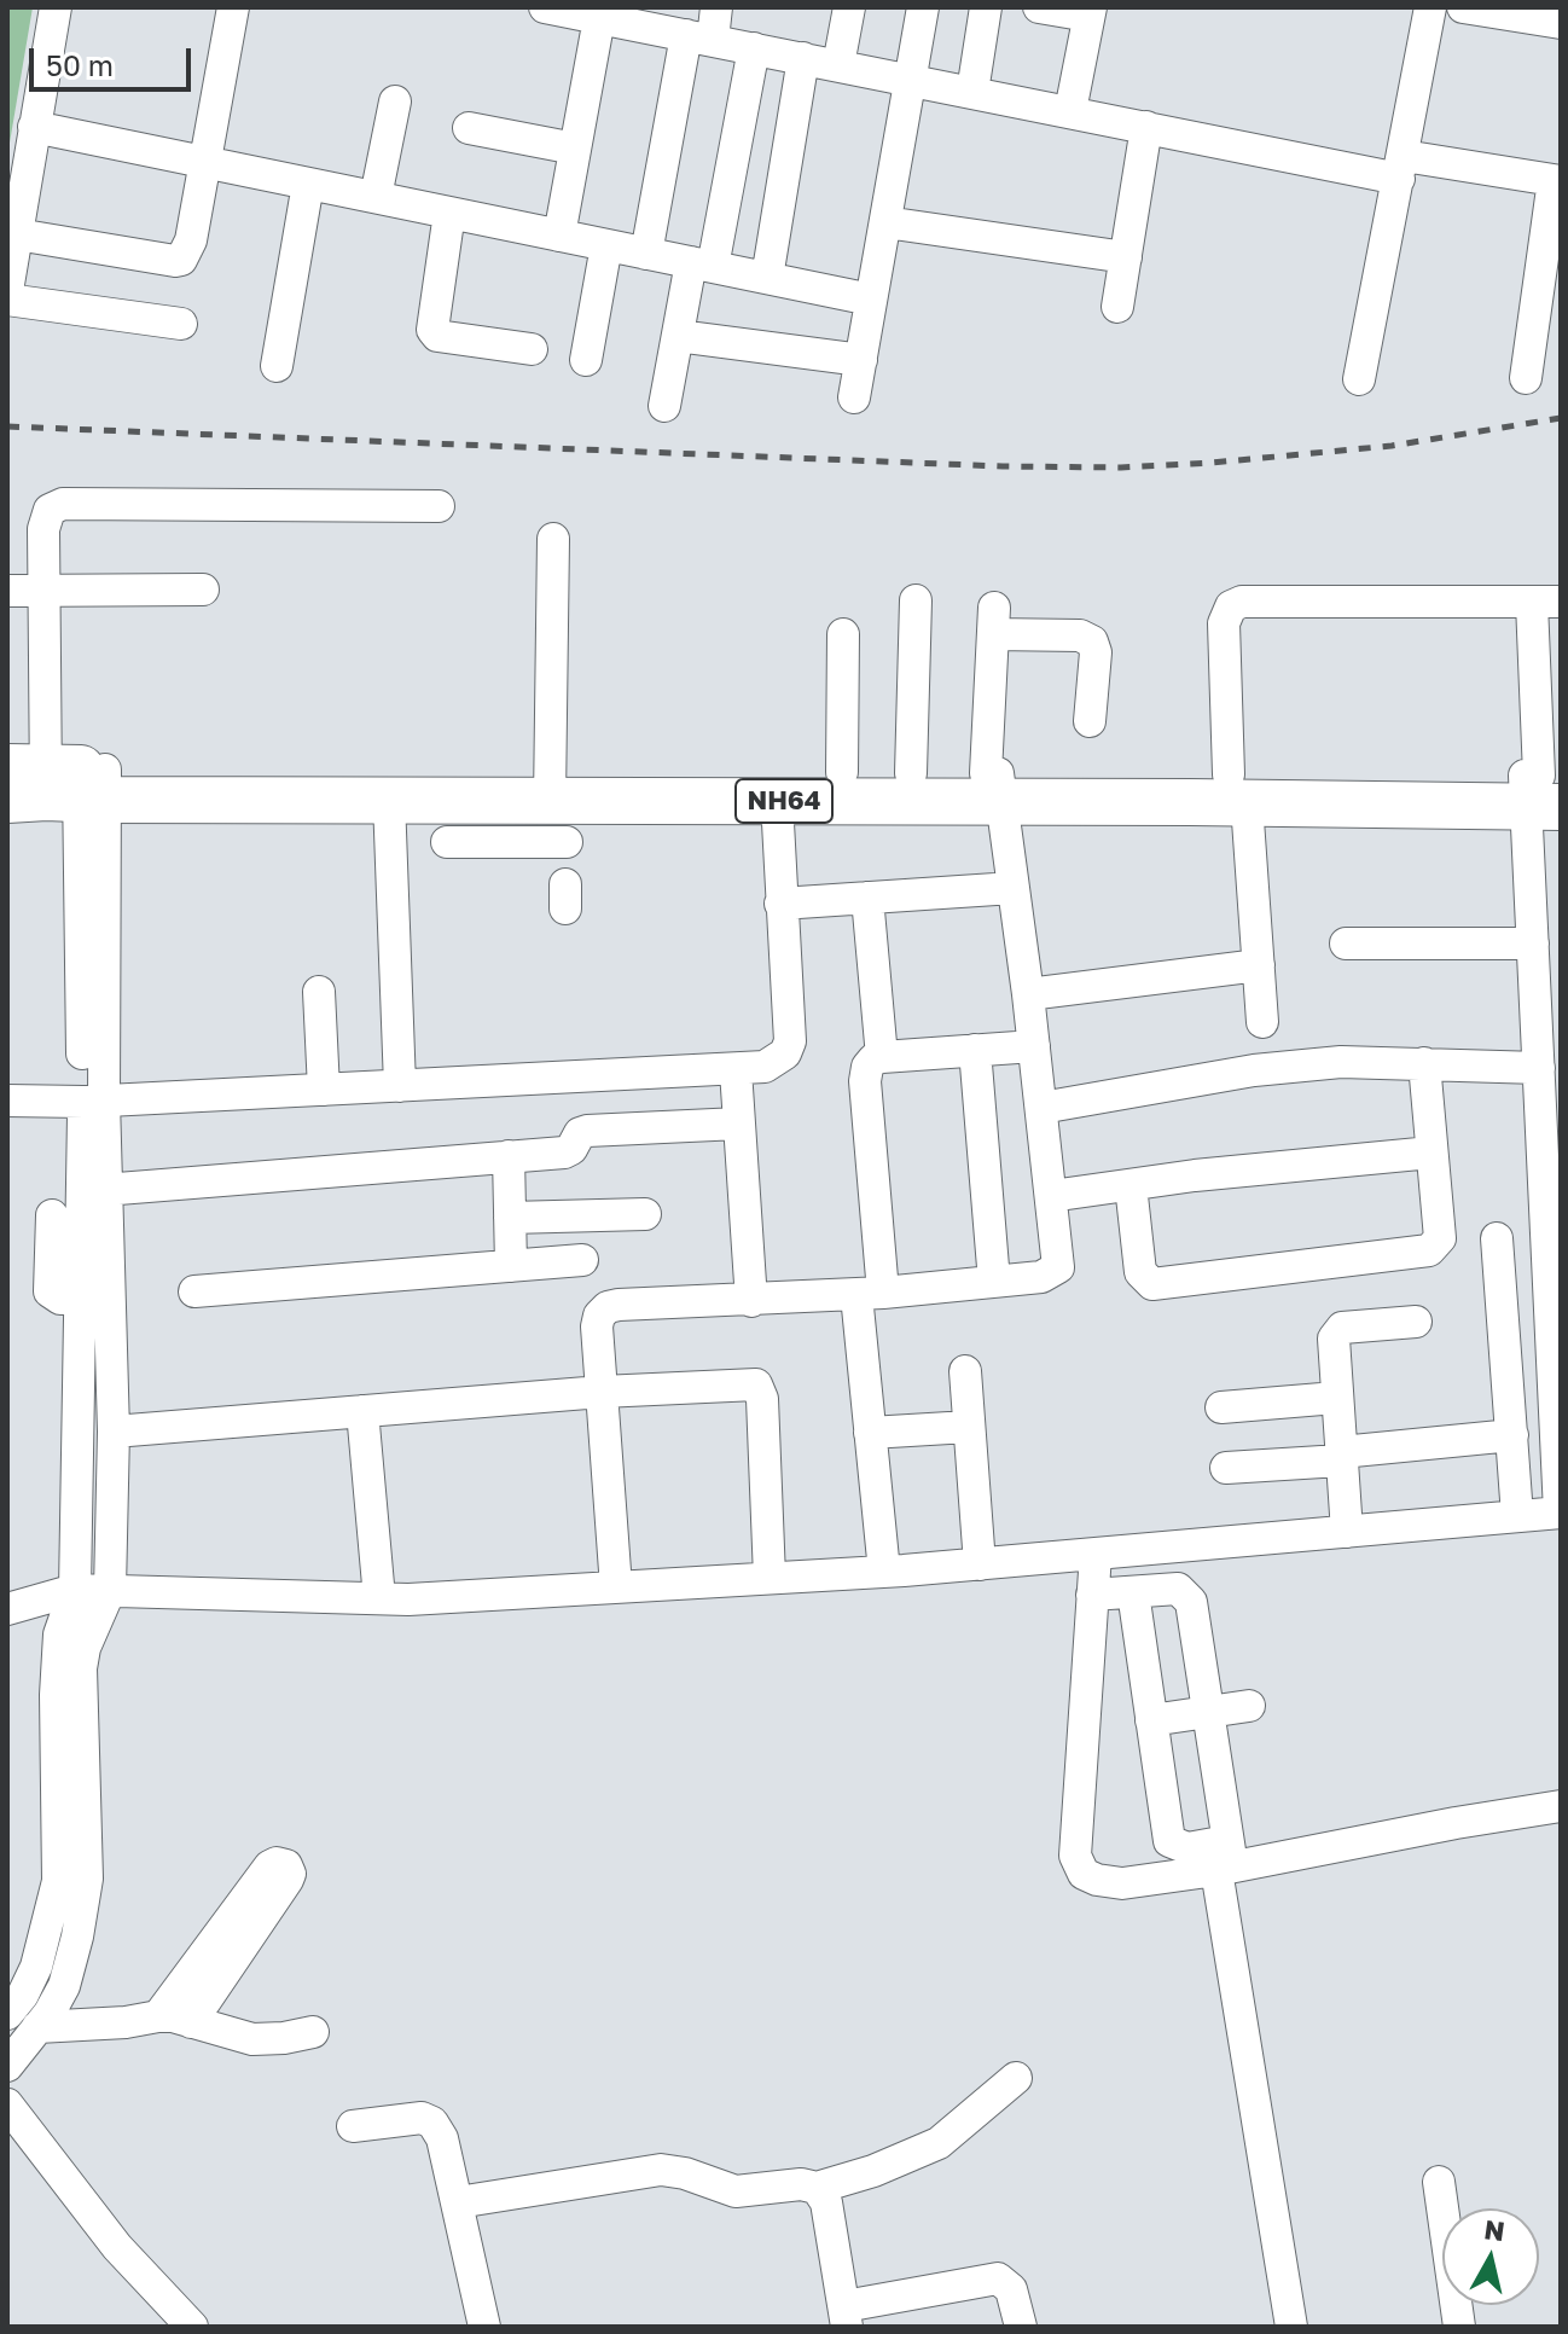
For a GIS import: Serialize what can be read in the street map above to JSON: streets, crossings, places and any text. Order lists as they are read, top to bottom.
{
  "streets": {
    "highway": ["NH64"]
  },
  "scale_bar": "50 m",
  "north": "top"
}
